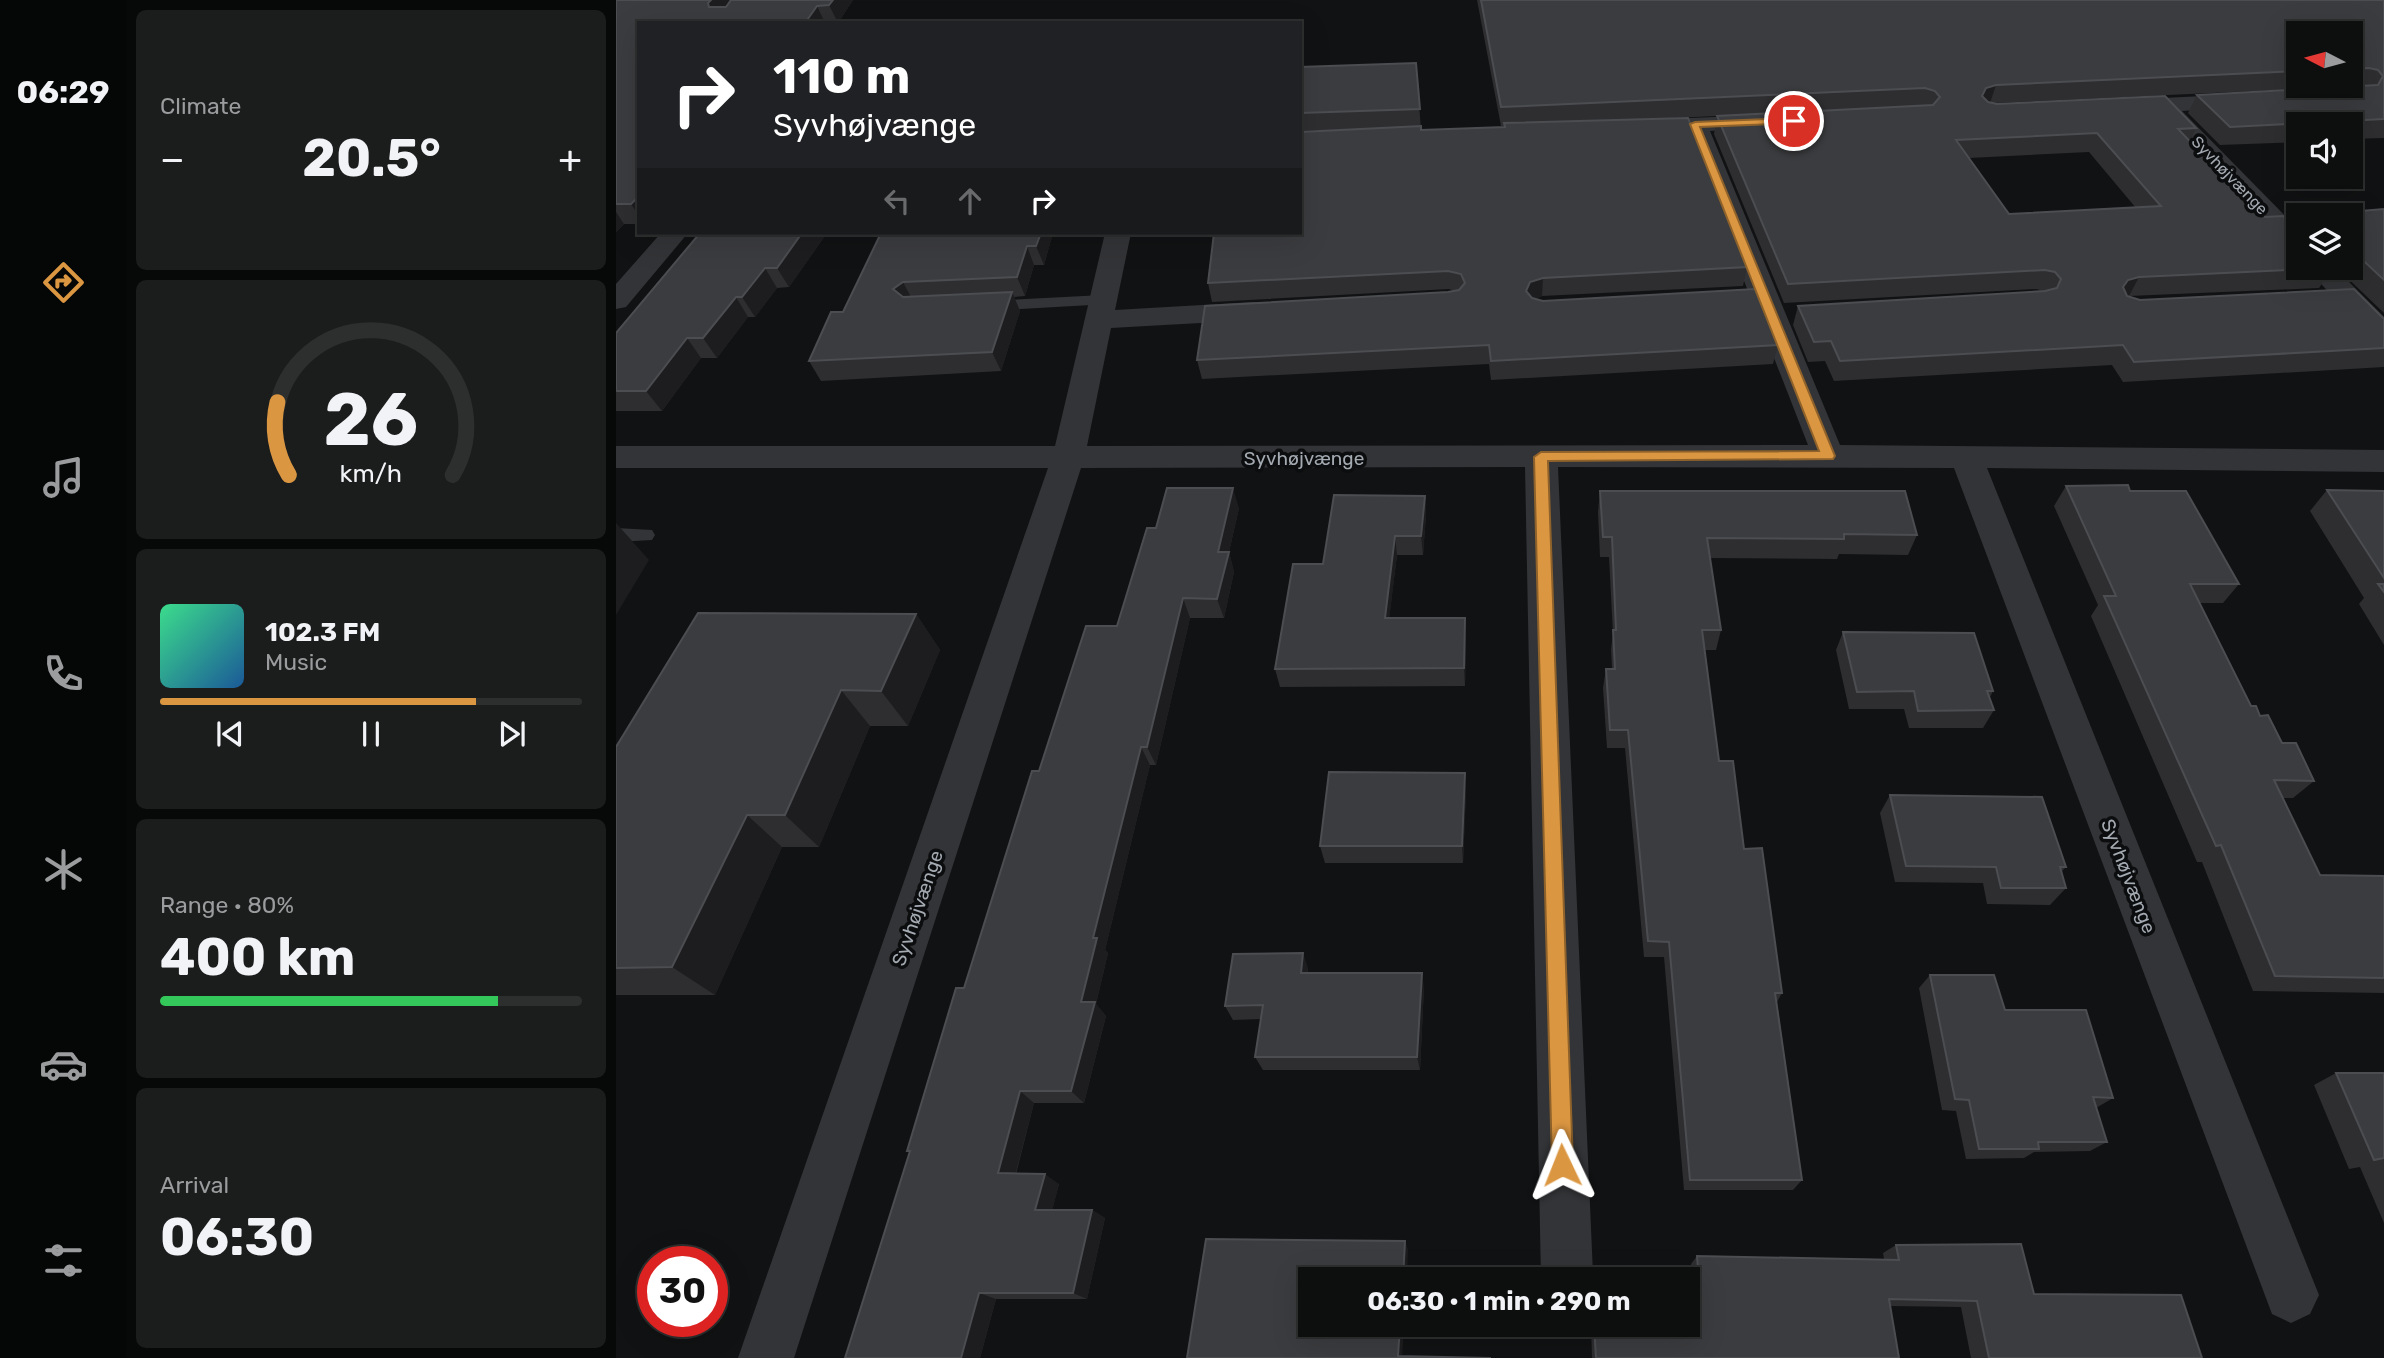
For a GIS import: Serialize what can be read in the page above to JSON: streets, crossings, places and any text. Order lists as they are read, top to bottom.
{
  "streets": {
    "street": ["Syvhøjvænge"]
  },
  "north": "left",
  "page": {
    "tabs": "06:29",
    "tile": [
      "Climate",
      ["Range · 80%", "400 km"],
      ["Arrival", "06:30"]
    ],
    "turn": ["110 m", "Syvhøjvænge"],
    "heat": ["−", "20.5°", "+"],
    "song": ["102.3 FM", "Music"],
    "limit": "30",
    "trip": "06:30 · 1 min · 290 m",
    "gauge": ["26", "km/h"]
  }
}
